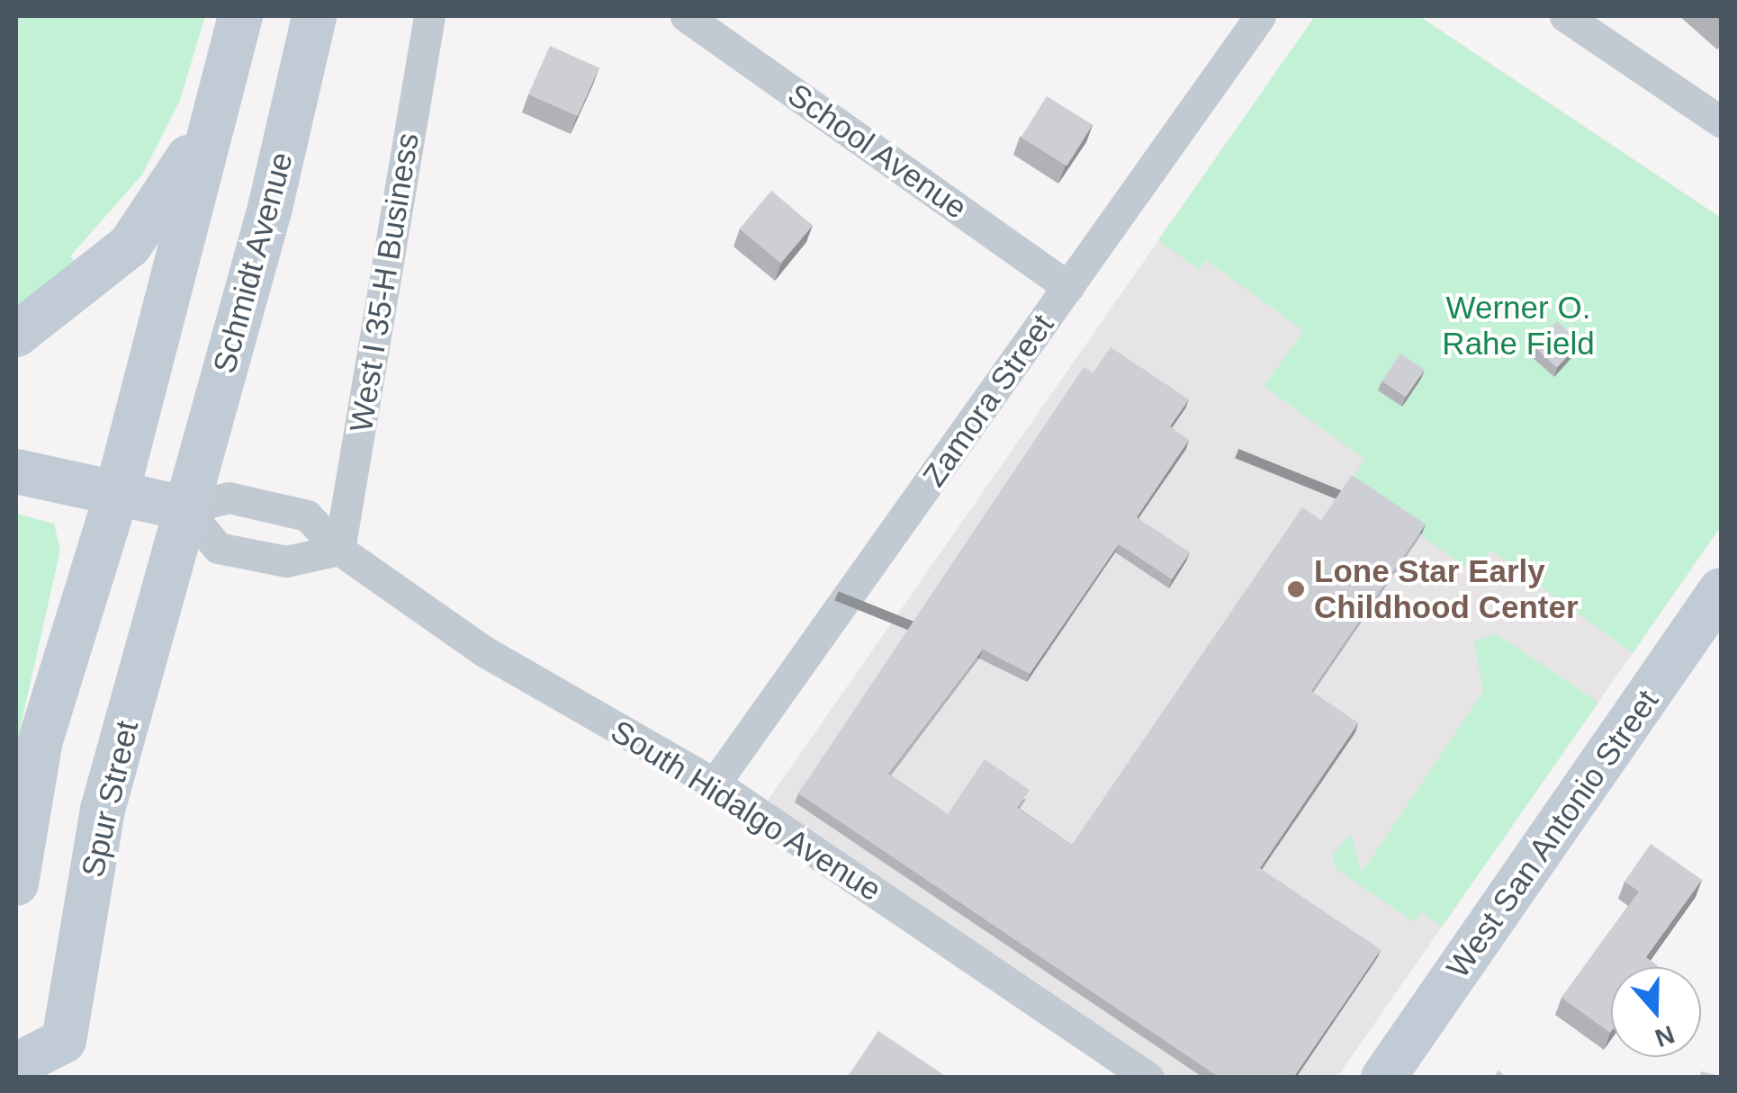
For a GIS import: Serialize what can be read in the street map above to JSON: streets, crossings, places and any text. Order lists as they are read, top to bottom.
{
  "streets": {
    "main road": [
      "Schmidt Avenue",
      "Spur Street",
      "South Hidalgo Avenue",
      "West San Antonio Street"
    ],
    "street": ["School Avenue", "West I 35-H Business", "Zamora Street"]
  },
  "crossings": [
    ["School Avenue", "Zamora Street"],
    ["Schmidt Avenue", "Spur Street"],
    ["Schmidt Avenue", "South Hidalgo Avenue"],
    ["West I 35-H Business", "South Hidalgo Avenue"],
    ["Zamora Street", "South Hidalgo Avenue"],
    ["Spur Street", "South Hidalgo Avenue"]
  ],
  "parks": ["Werner O. Rahe Field"],
  "places": ["Lone Star Early Childhood Center"],
  "north": "bottom"
}
